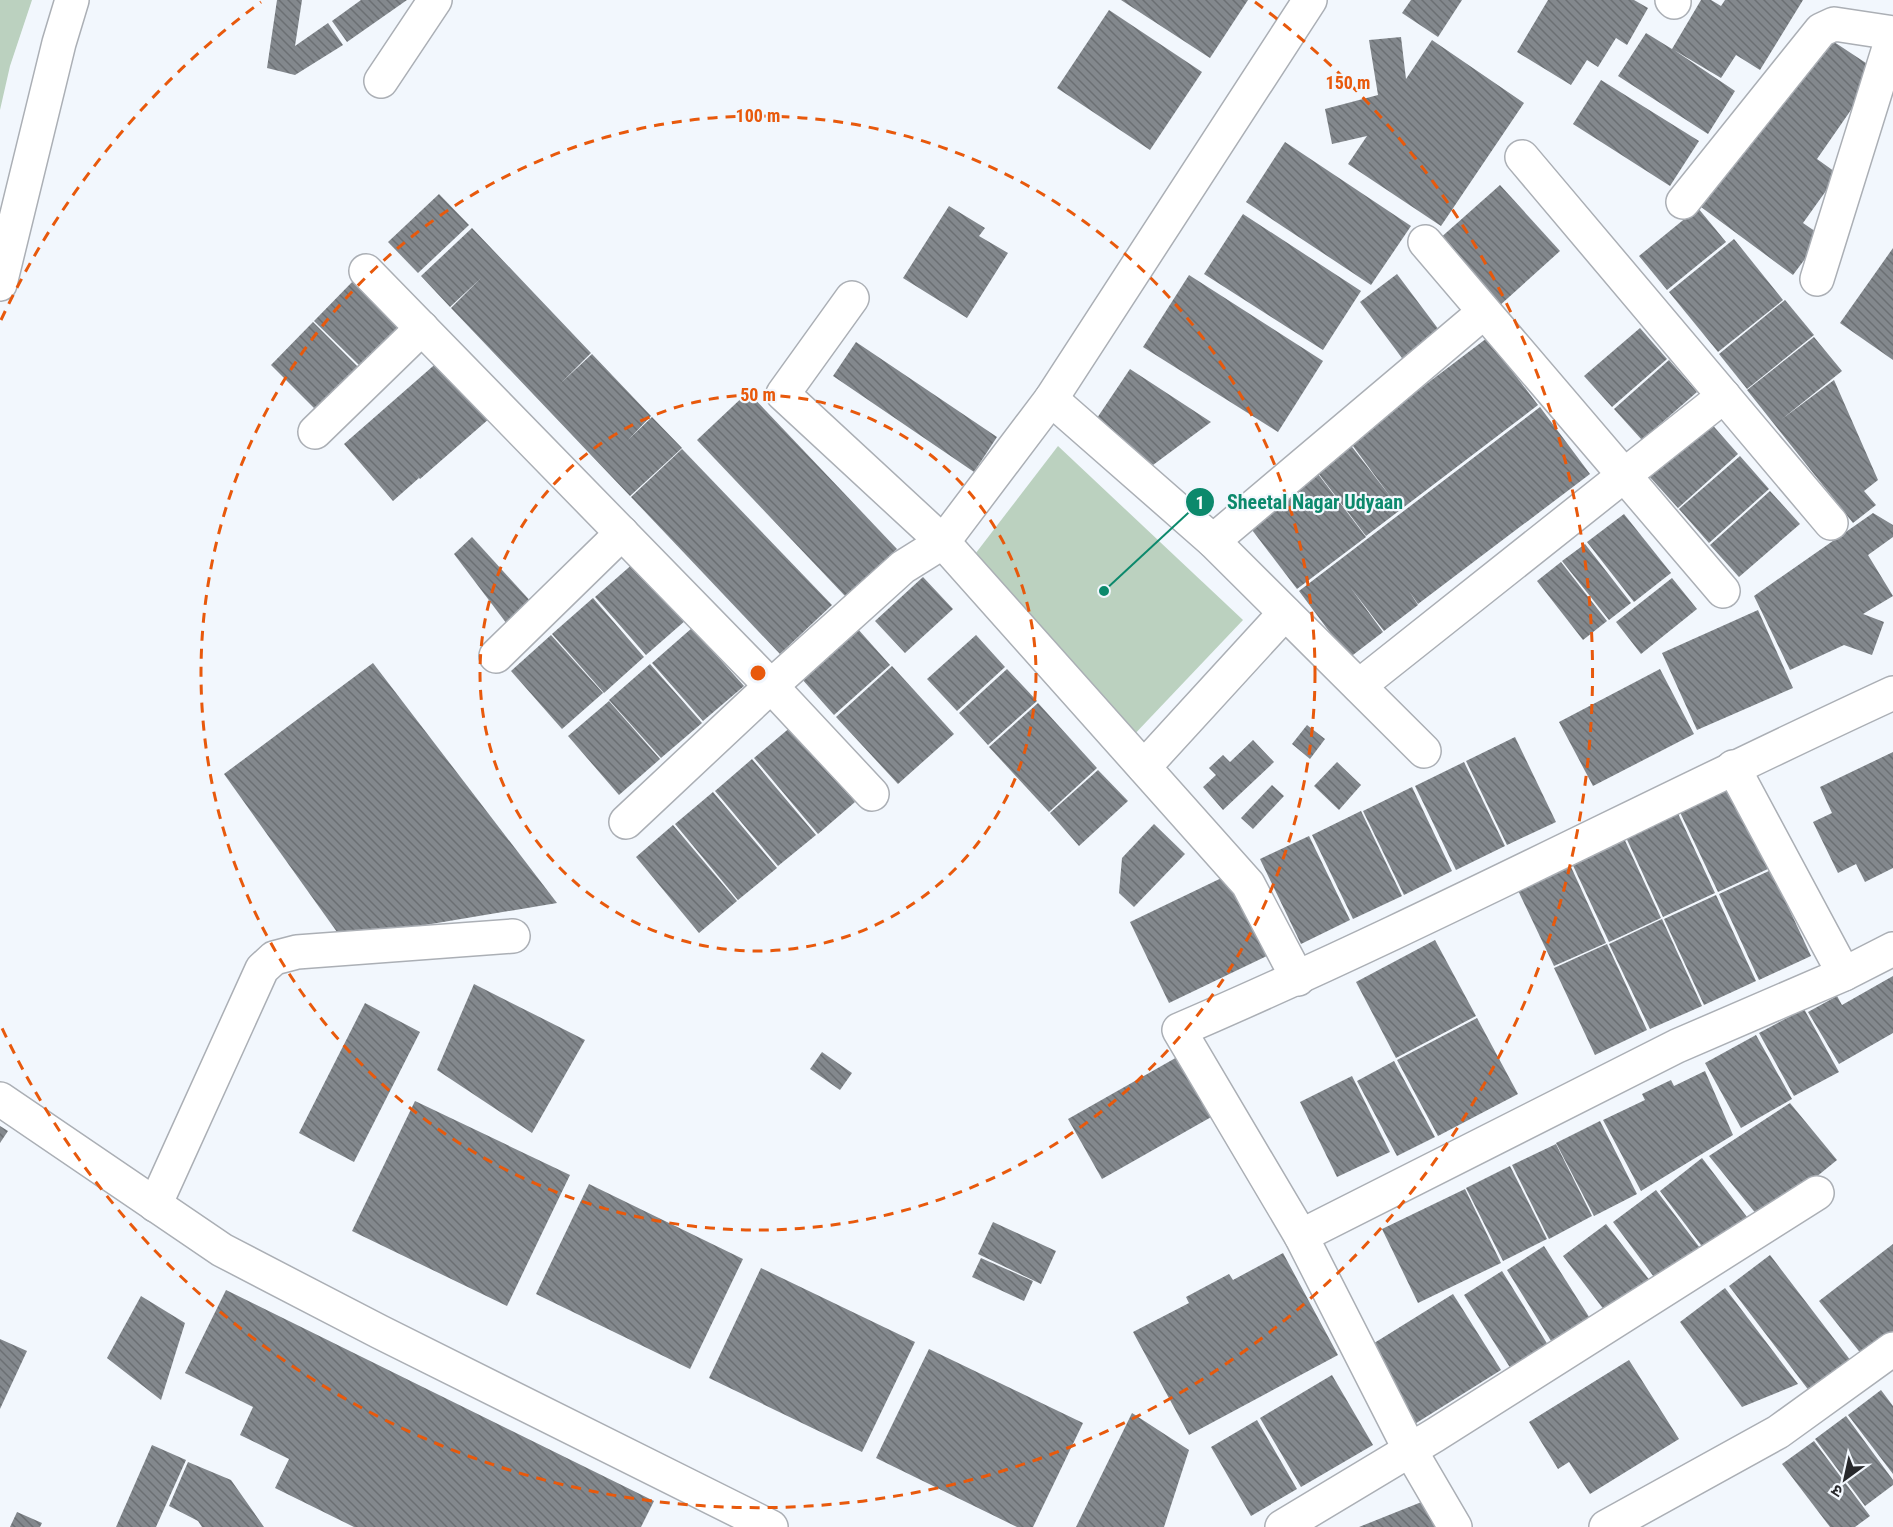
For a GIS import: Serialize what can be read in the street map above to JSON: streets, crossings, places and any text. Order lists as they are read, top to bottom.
{
  "places": ["Sheetal Nagar Udyaan"],
  "north": "bottom left",
  "rings": ["150 m", "100 m", "50 m"]
}
